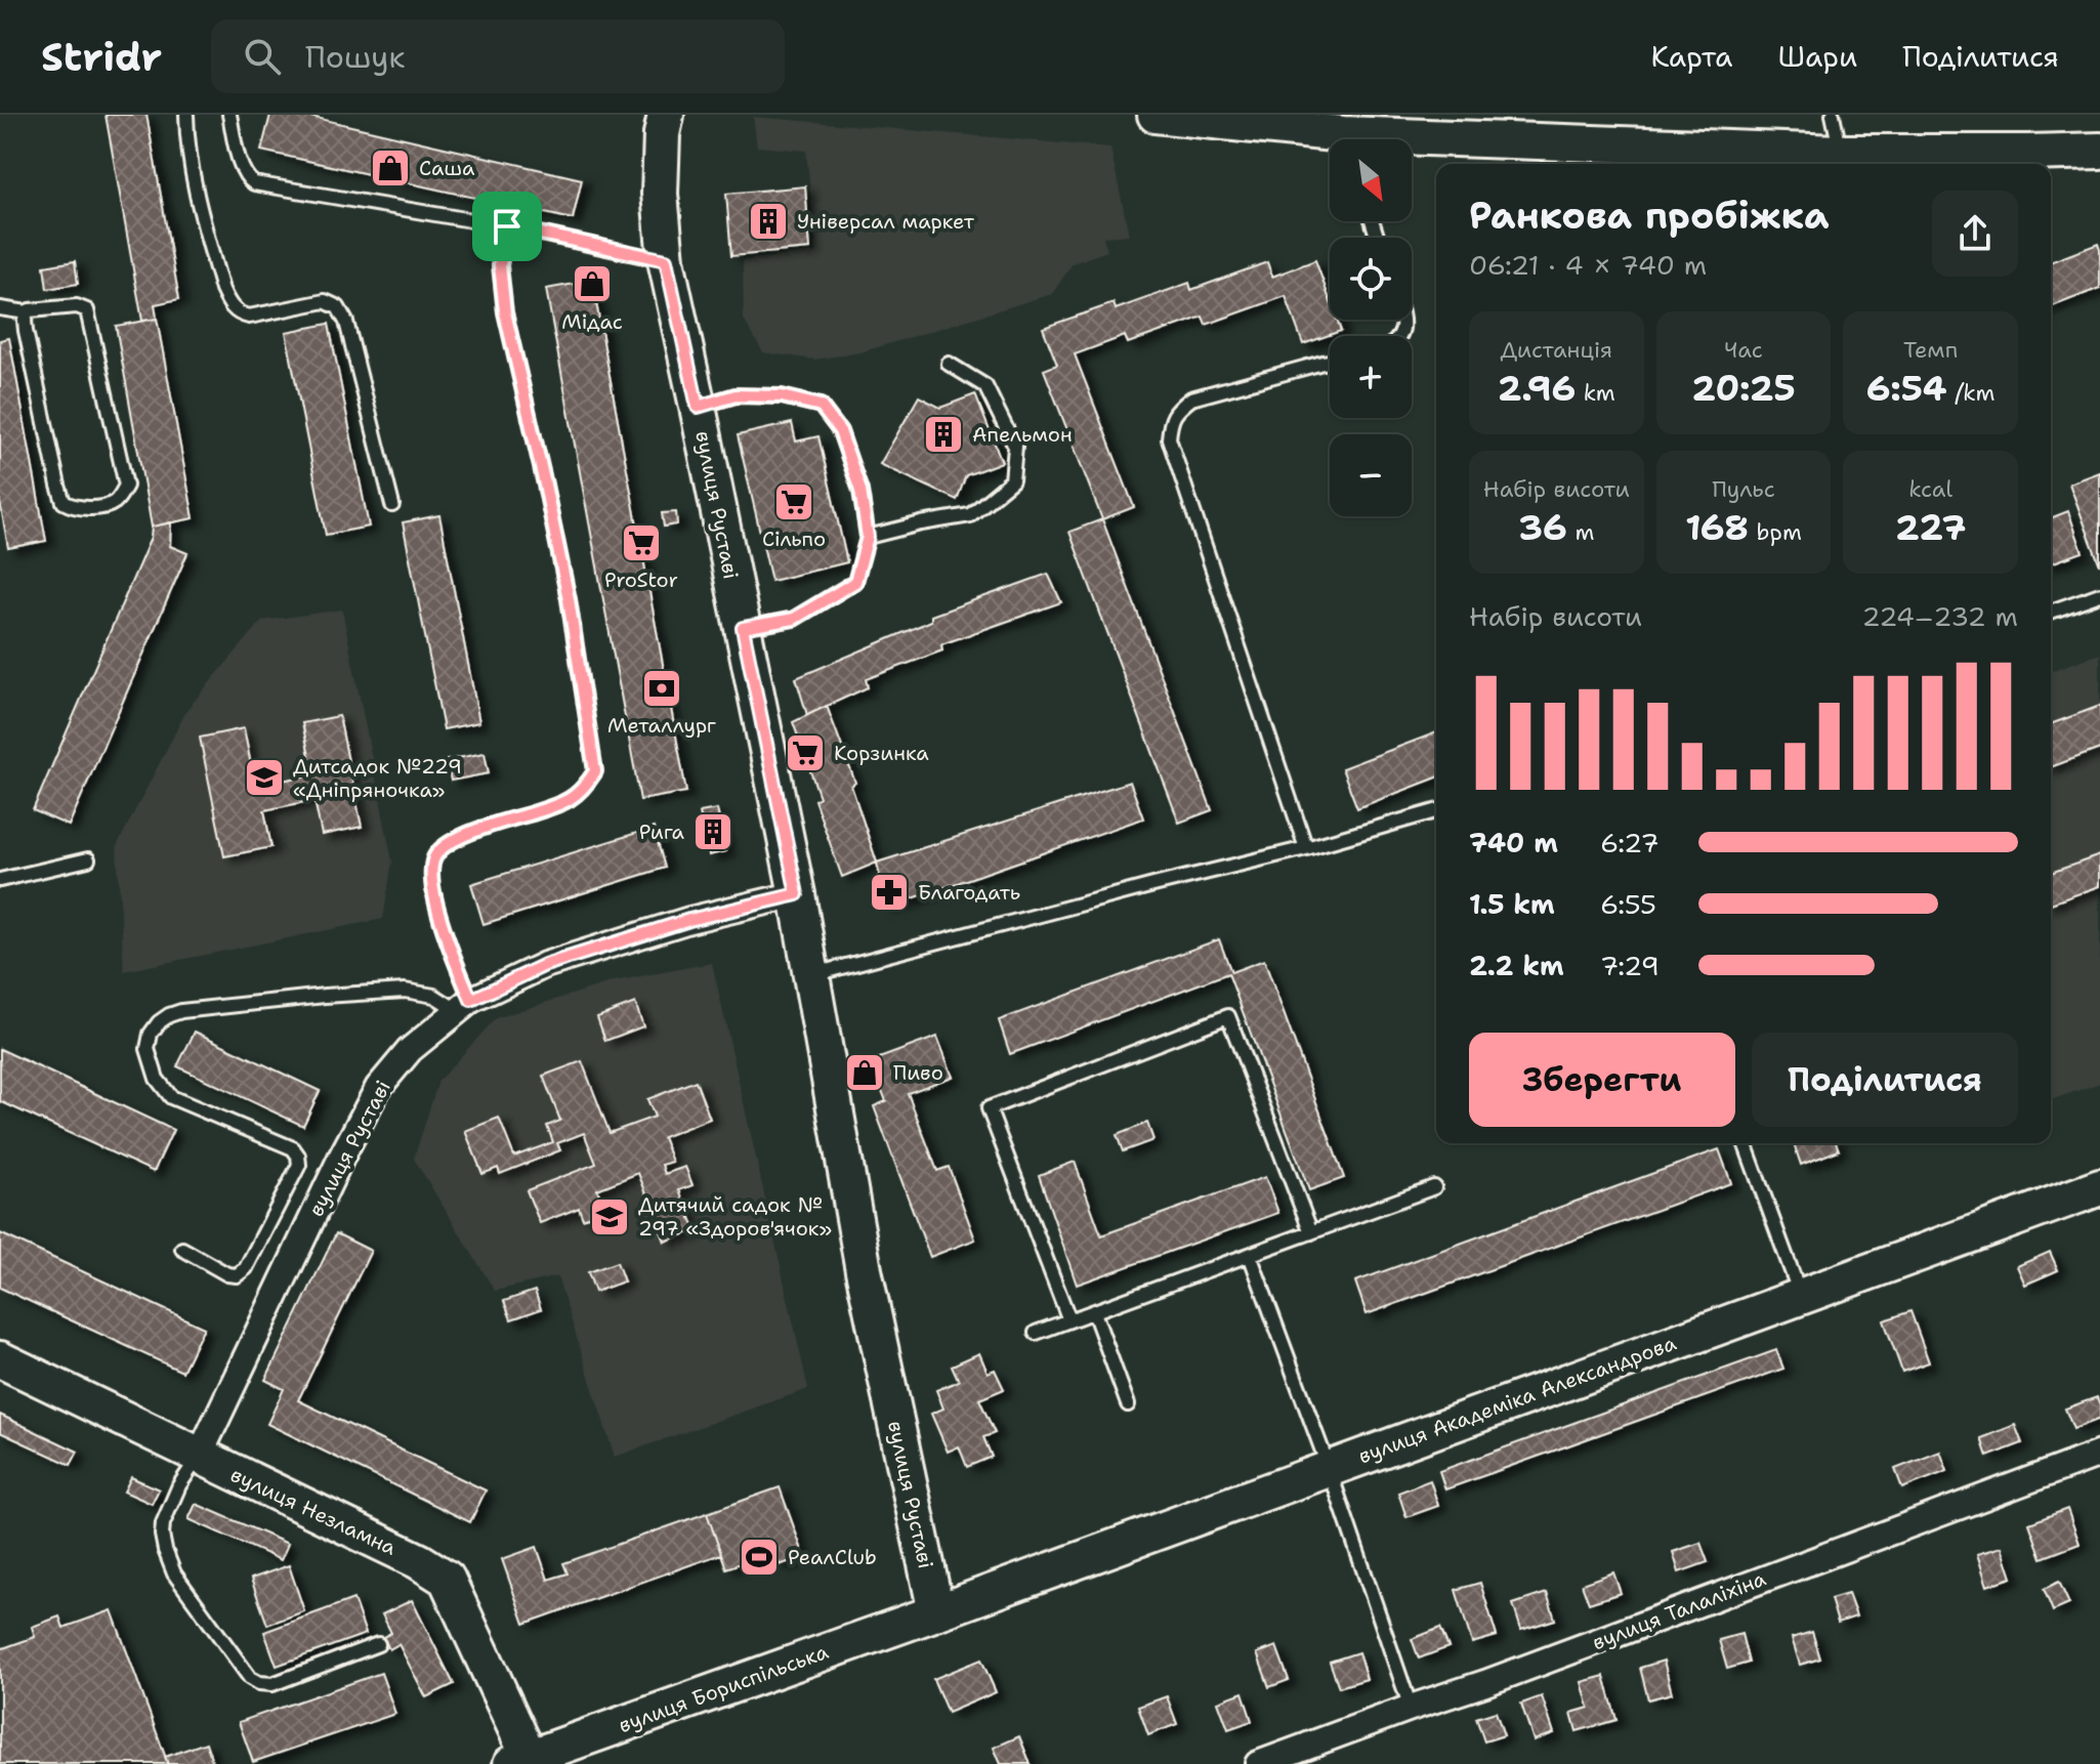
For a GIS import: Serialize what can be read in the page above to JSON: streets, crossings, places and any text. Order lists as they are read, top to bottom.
{
  "streets": {
    "street": [
      "вулиця Руставі",
      "вулиця Академіка Александрова",
      "вулиця Незламна",
      "вулиця Талаліхіна",
      "вулиця Бориспільська"
    ]
  },
  "crossings": [
    ["вулиця Руставі", "вулиця Академіка Александрова"],
    ["вулиця Руставі", "вулиця Незламна"],
    ["вулиця Руставі", "вулиця Бориспільська"],
    ["вулиця Академіка Александрова", "вулиця Бориспільська"],
    ["вулиця Незламна", "вулиця Бориспільська"]
  ],
  "places": {
    "shop": ["Саша", "Мідас", "Пиво"],
    "building": ["Універсал маркет", "Апельмон", "Рига"],
    "supermarket": ["Сільпо", "ProStor", "Корзинка"],
    "bank": ["Металлург"],
    "school or university": ["Дитсадок №229 «Дніпряночка»", "Дитячий садок № 297 «Здоров'ячок»"],
    "pharmacy": ["Благодать"],
    "sports": ["РеалClub"]
  },
  "north": "bottom right",
  "page": {
    "header": "Stridr",
    "search": "Пошук",
    "nav": ["Карта", "Шари", "Поділитися"],
    "map_buttons": ["+", "−"],
    "heading": ["Ранкова пробіжка", "06:21 · 4 × 740 m"],
    "stats": [
      ["Дистанція", "2.96 km"],
      ["Час", "20:25"],
      ["Темп", "6:54 /km"],
      ["Набір висоти", "36 m"],
      ["Пульс", "168 bpm"],
      ["kcal", "227"]
    ],
    "chart": ["Набір висоти", "224–232 m"],
    "list": [
      {
        "name": "740 m",
        "note": "6:27"
      },
      {
        "name": "1.5 km",
        "note": "6:55"
      },
      {
        "name": "2.2 km",
        "note": "7:29"
      }
    ],
    "buttons": ["Зберегти", "Поділитися"]
  }
}
